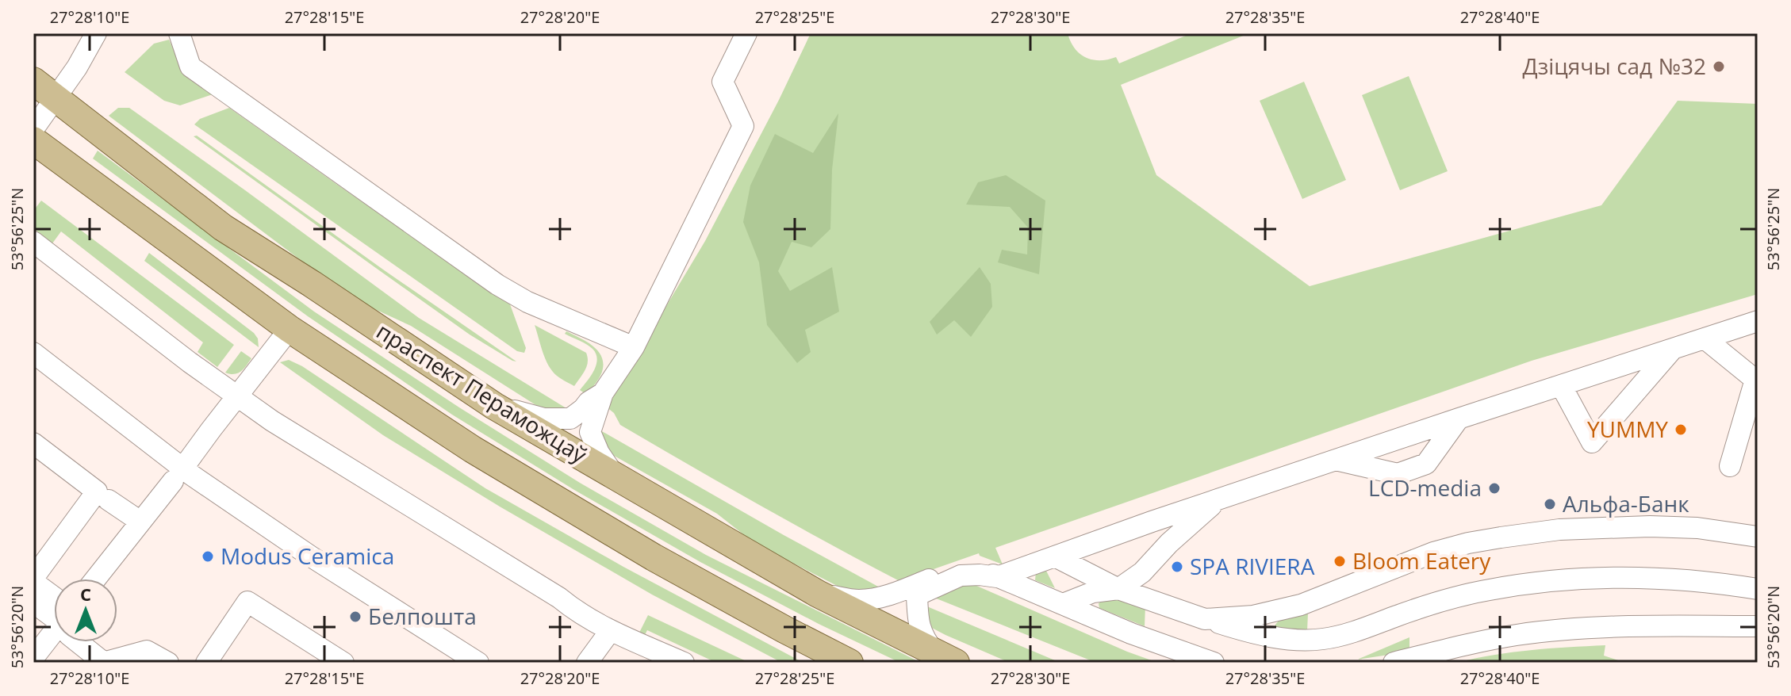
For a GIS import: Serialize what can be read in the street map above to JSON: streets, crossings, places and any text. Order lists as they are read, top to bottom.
{
  "streets": {
    "main road": ["праспект Пераможцаў"]
  },
  "places": [
    "Дзіцячы сад №32",
    "YUMMY",
    "LCD-media",
    "Альфа-Банк",
    "Modus Ceramica",
    "Bloom Eatery",
    "SPA RIVIERA",
    "Белпошта"
  ],
  "north": "top",
  "coordinates": [
    "27°28'10\"E",
    "27°28'15\"E",
    "27°28'20\"E",
    "27°28'25\"E",
    "27°28'30\"E",
    "27°28'35\"E",
    "27°28'40\"E",
    "53°56'25\"N",
    "53°56'20\"N"
  ]
}
